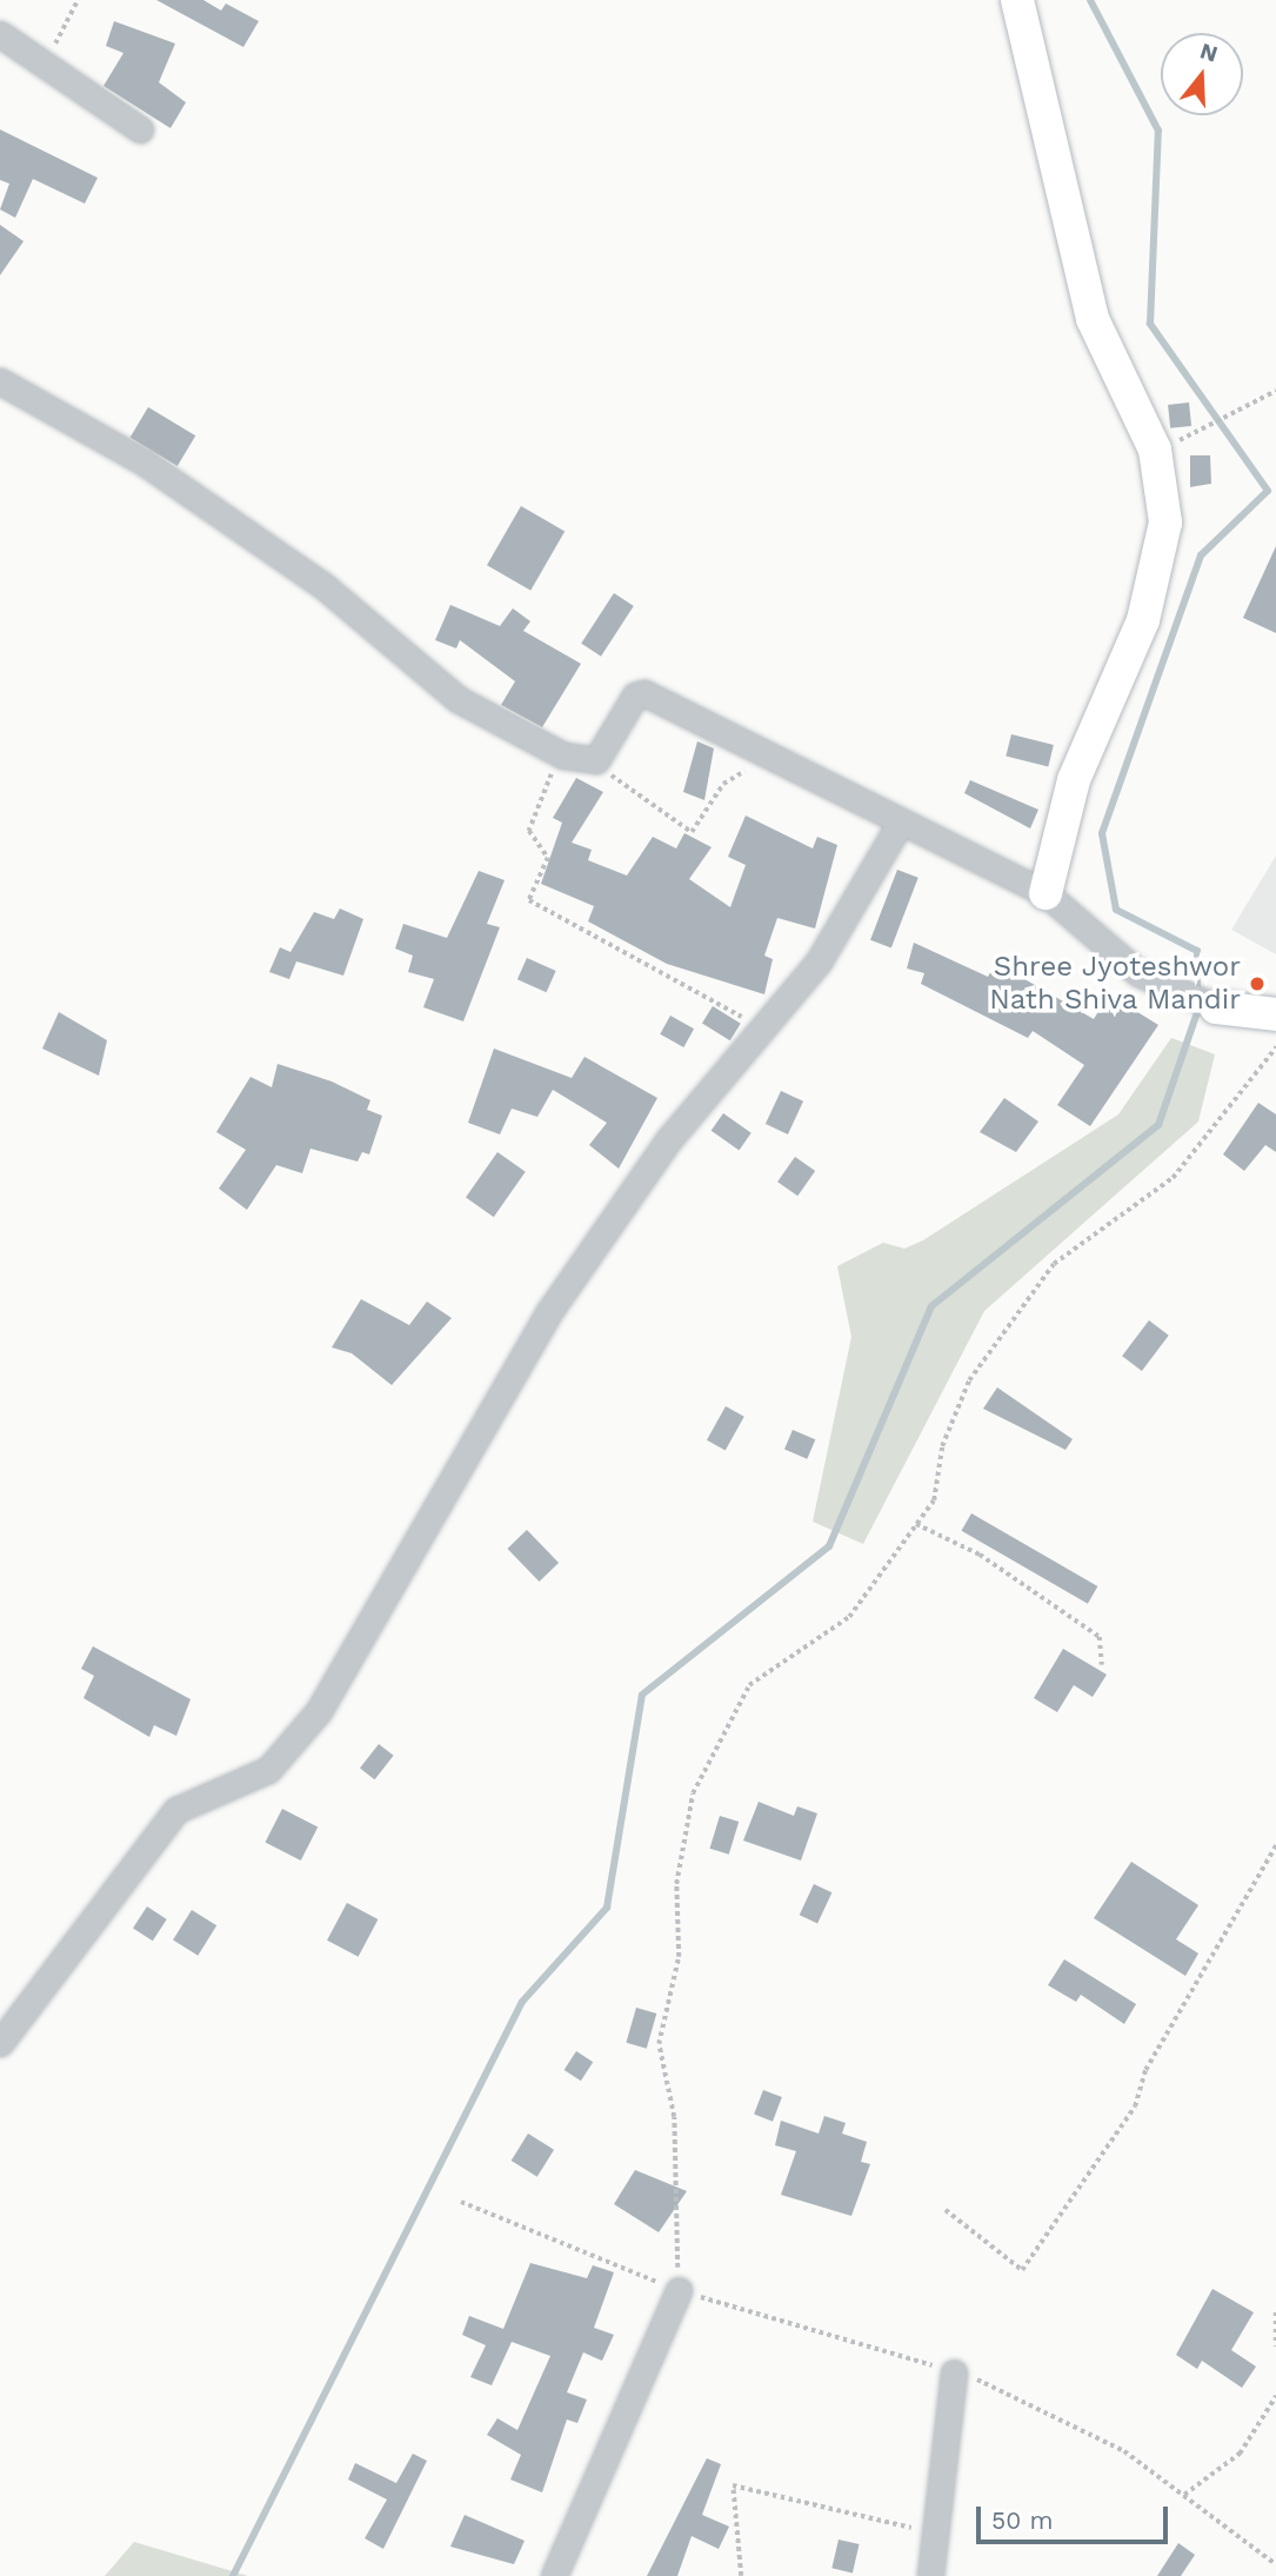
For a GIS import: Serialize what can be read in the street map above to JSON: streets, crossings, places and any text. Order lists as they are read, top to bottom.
{
  "places": ["Shree Jyoteshwor Nath Shiva Mandir"],
  "scale_bar": "50 m",
  "north": "top"
}
